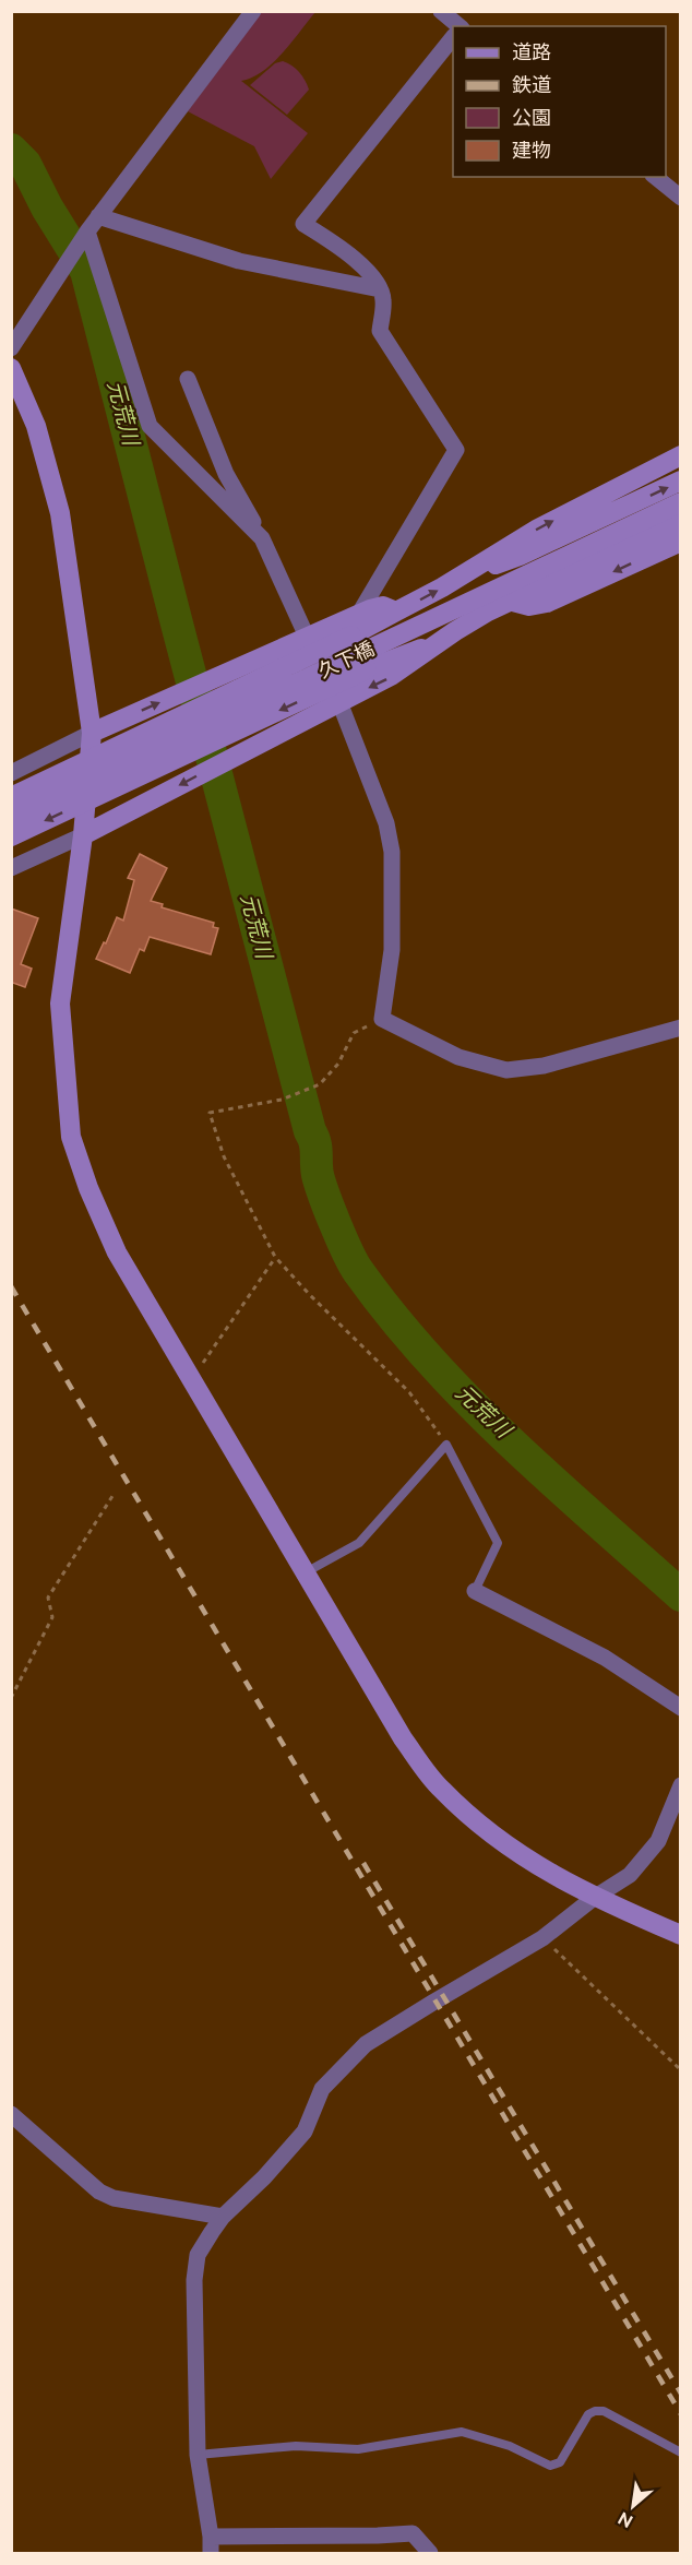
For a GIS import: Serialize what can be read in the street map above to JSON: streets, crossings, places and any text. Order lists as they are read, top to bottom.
{
  "streets": {
    "main road": ["久下橋"]
  },
  "water": ["元荒川"],
  "legend": [
    "道路",
    "鉄道",
    "公園",
    "建物"
  ],
  "north": "bottom left"
}
